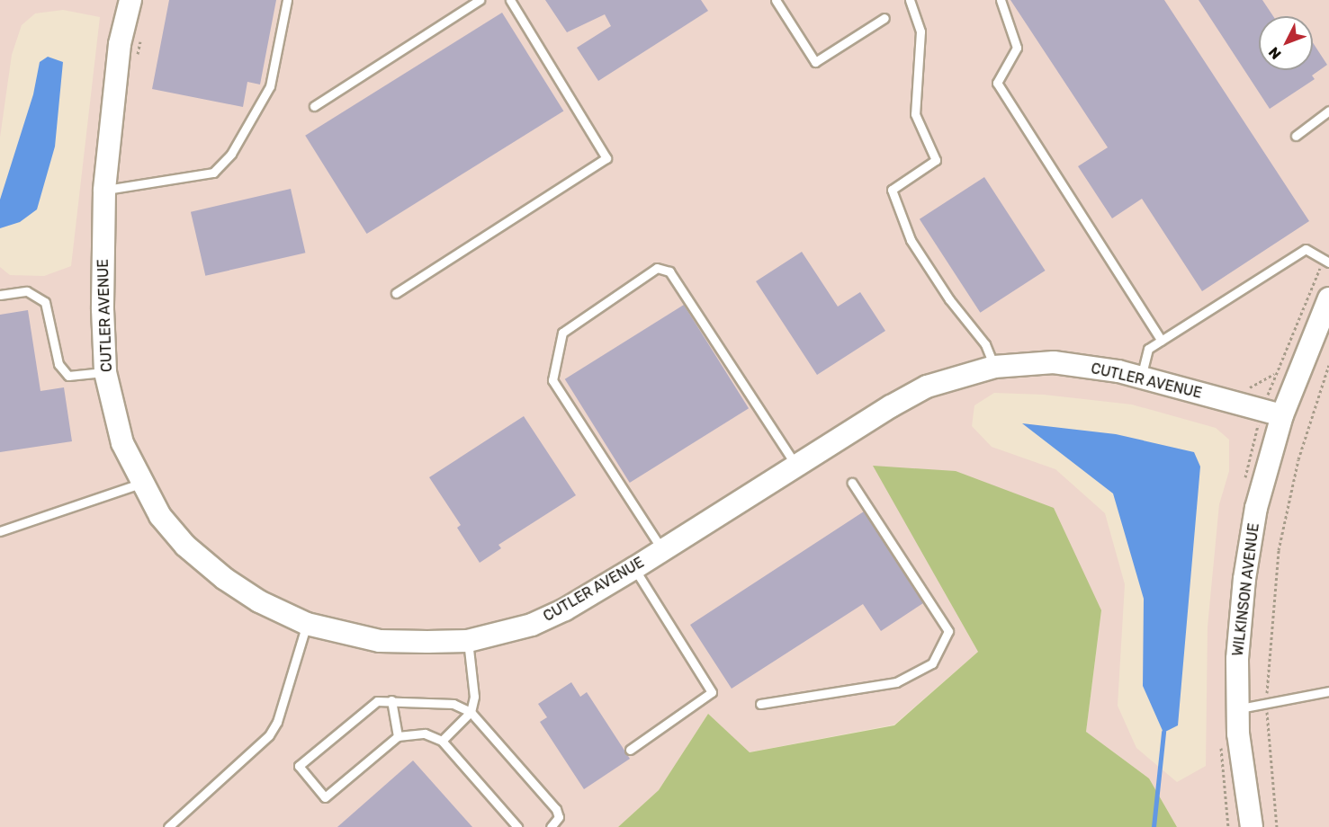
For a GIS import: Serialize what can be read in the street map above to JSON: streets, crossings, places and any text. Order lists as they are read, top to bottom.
{
  "streets": {
    "street": ["CUTLER AVENUE", "WILKINSON AVENUE"]
  },
  "crossings": [
    ["CUTLER AVENUE", "WILKINSON AVENUE"]
  ],
  "north": "bottom left"
}
